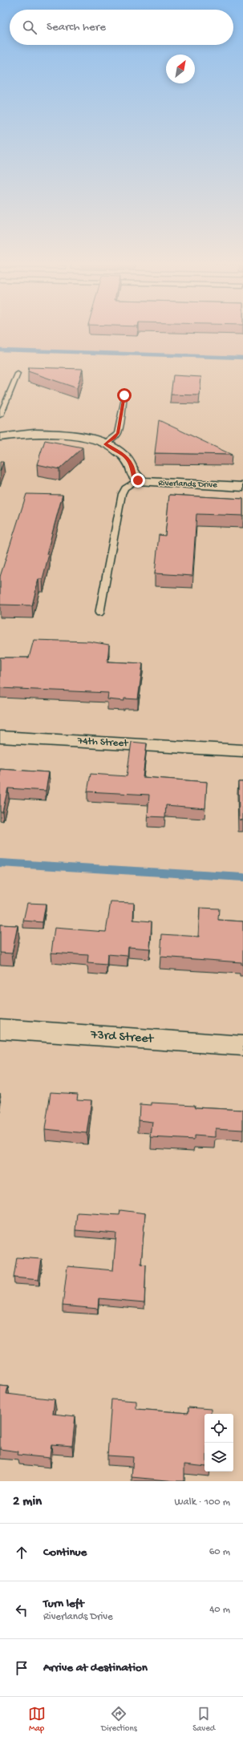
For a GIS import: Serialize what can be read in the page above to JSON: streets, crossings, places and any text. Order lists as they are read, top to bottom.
{
  "streets": {
    "street": ["Riverlands Drive", "74th Street", "73rd Street"]
  },
  "north": "top right",
  "page": {
    "search": "Search here",
    "heading": ["2 min", "Walk · 100 m"],
    "list": [
      ["Continue", "60 m"],
      ["Turn left", "Riverlands Drive", "40 m"],
      "Arrive at destination"
    ],
    "nav": ["Map", "Directions", "Saved"]
  }
}
